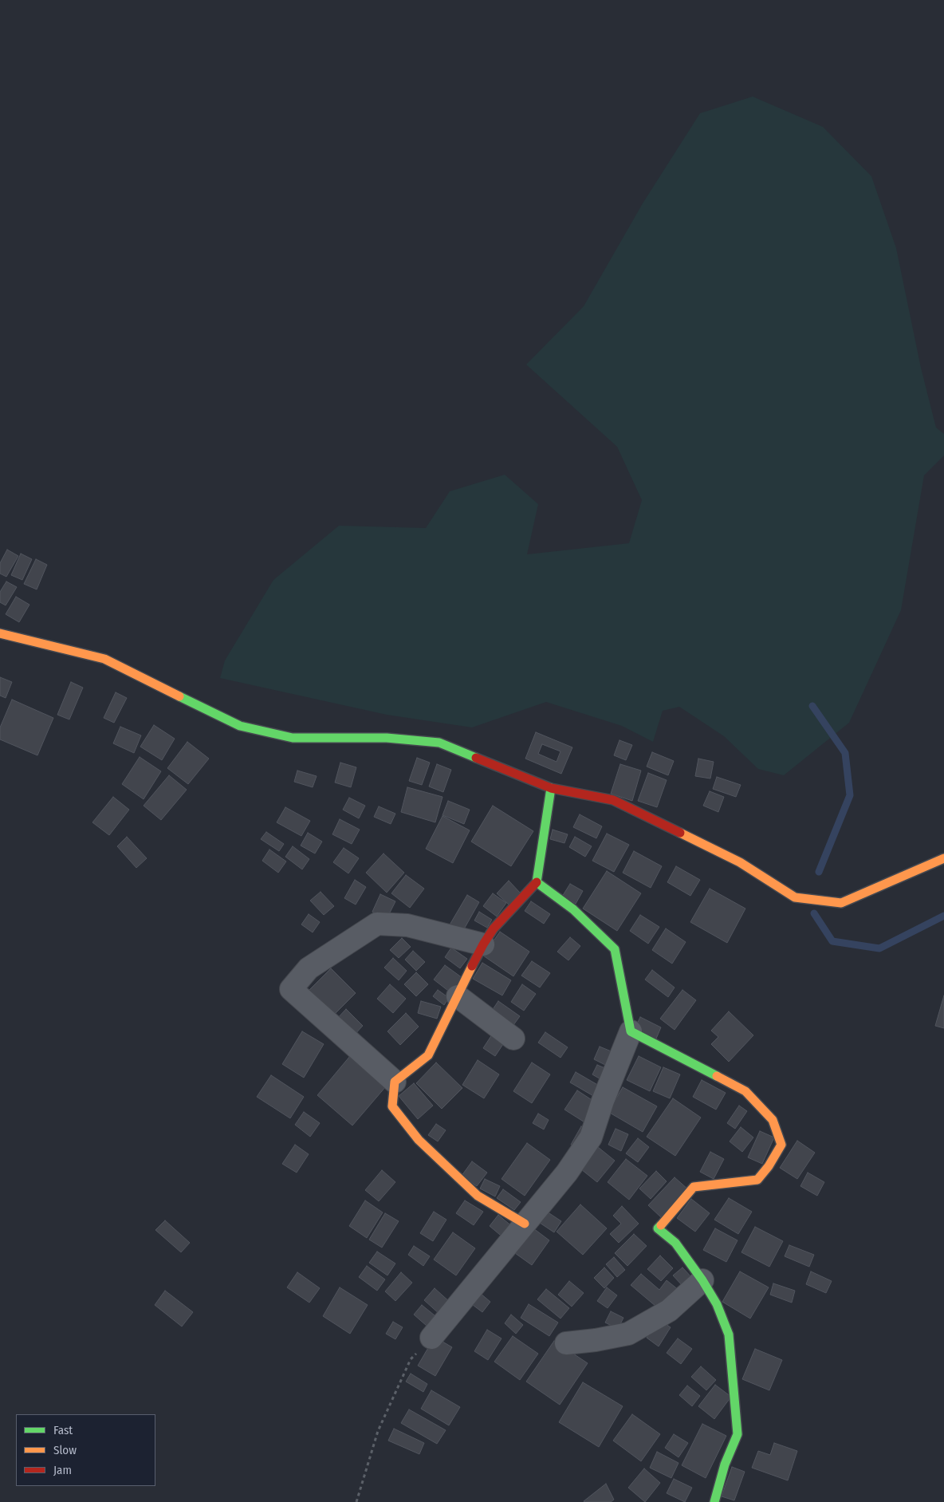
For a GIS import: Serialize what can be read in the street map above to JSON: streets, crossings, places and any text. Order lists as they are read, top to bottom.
{
  "legend": ["Fast", "Slow", "Jam"]
}
